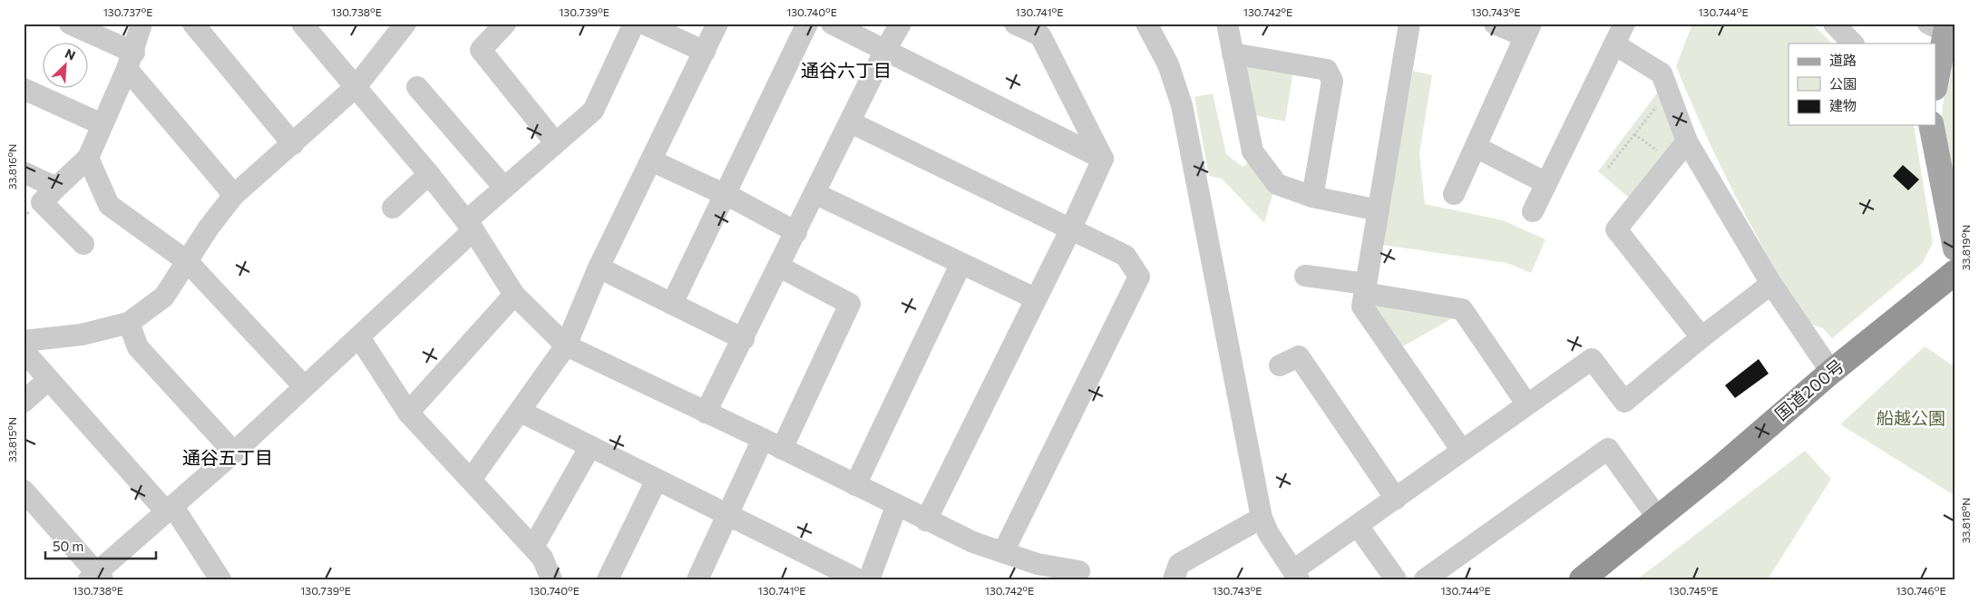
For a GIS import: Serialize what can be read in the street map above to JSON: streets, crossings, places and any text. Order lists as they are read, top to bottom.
{
  "streets": {
    "highway": ["国道200号"]
  },
  "districts": ["通谷六丁目", "通谷五丁目"],
  "parks": ["船越公園"],
  "legend": ["道路", "公園", "建物"],
  "scale_bar": "50 m",
  "north": "top right",
  "coordinates": [
    "130.737°E",
    "130.738°E",
    "130.739°E",
    "130.740°E",
    "130.741°E",
    "130.742°E",
    "130.743°E",
    "130.744°E",
    "33.816°N",
    "33.819°N",
    "33.815°N",
    "33.818°N",
    "130.745°E",
    "130.746°E"
  ]
}
